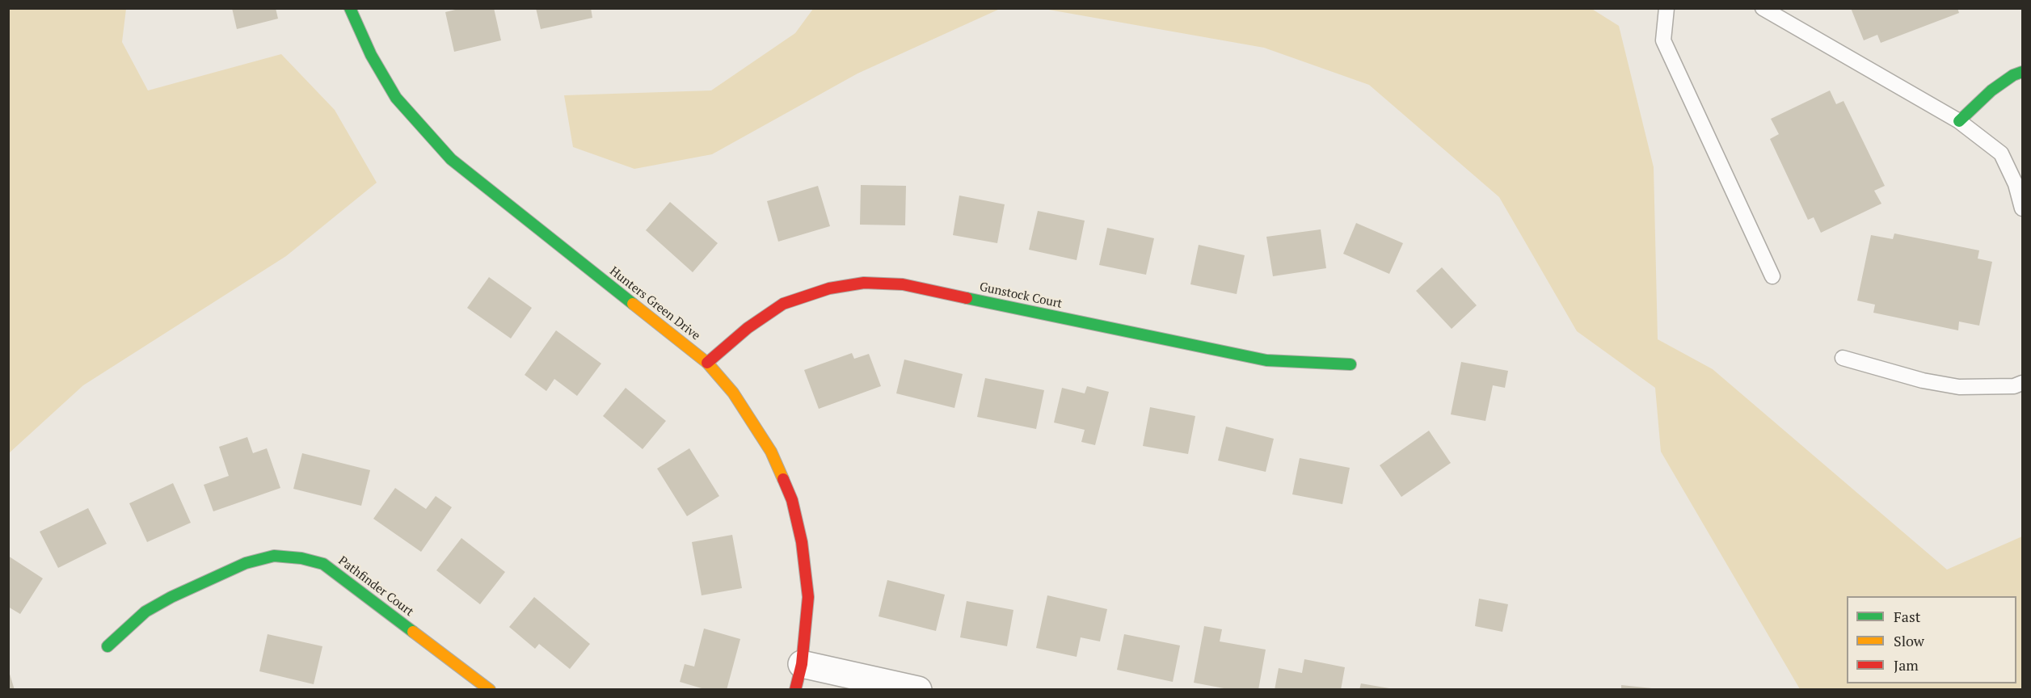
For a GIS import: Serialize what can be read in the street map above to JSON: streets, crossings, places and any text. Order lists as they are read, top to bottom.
{
  "streets": {
    "street": ["Gunstock Court", "Hunters Green Drive", "Pathfinder Court"]
  },
  "crossings": [
    ["Gunstock Court", "Hunters Green Drive"]
  ],
  "legend": ["Fast", "Slow", "Jam"]
}
